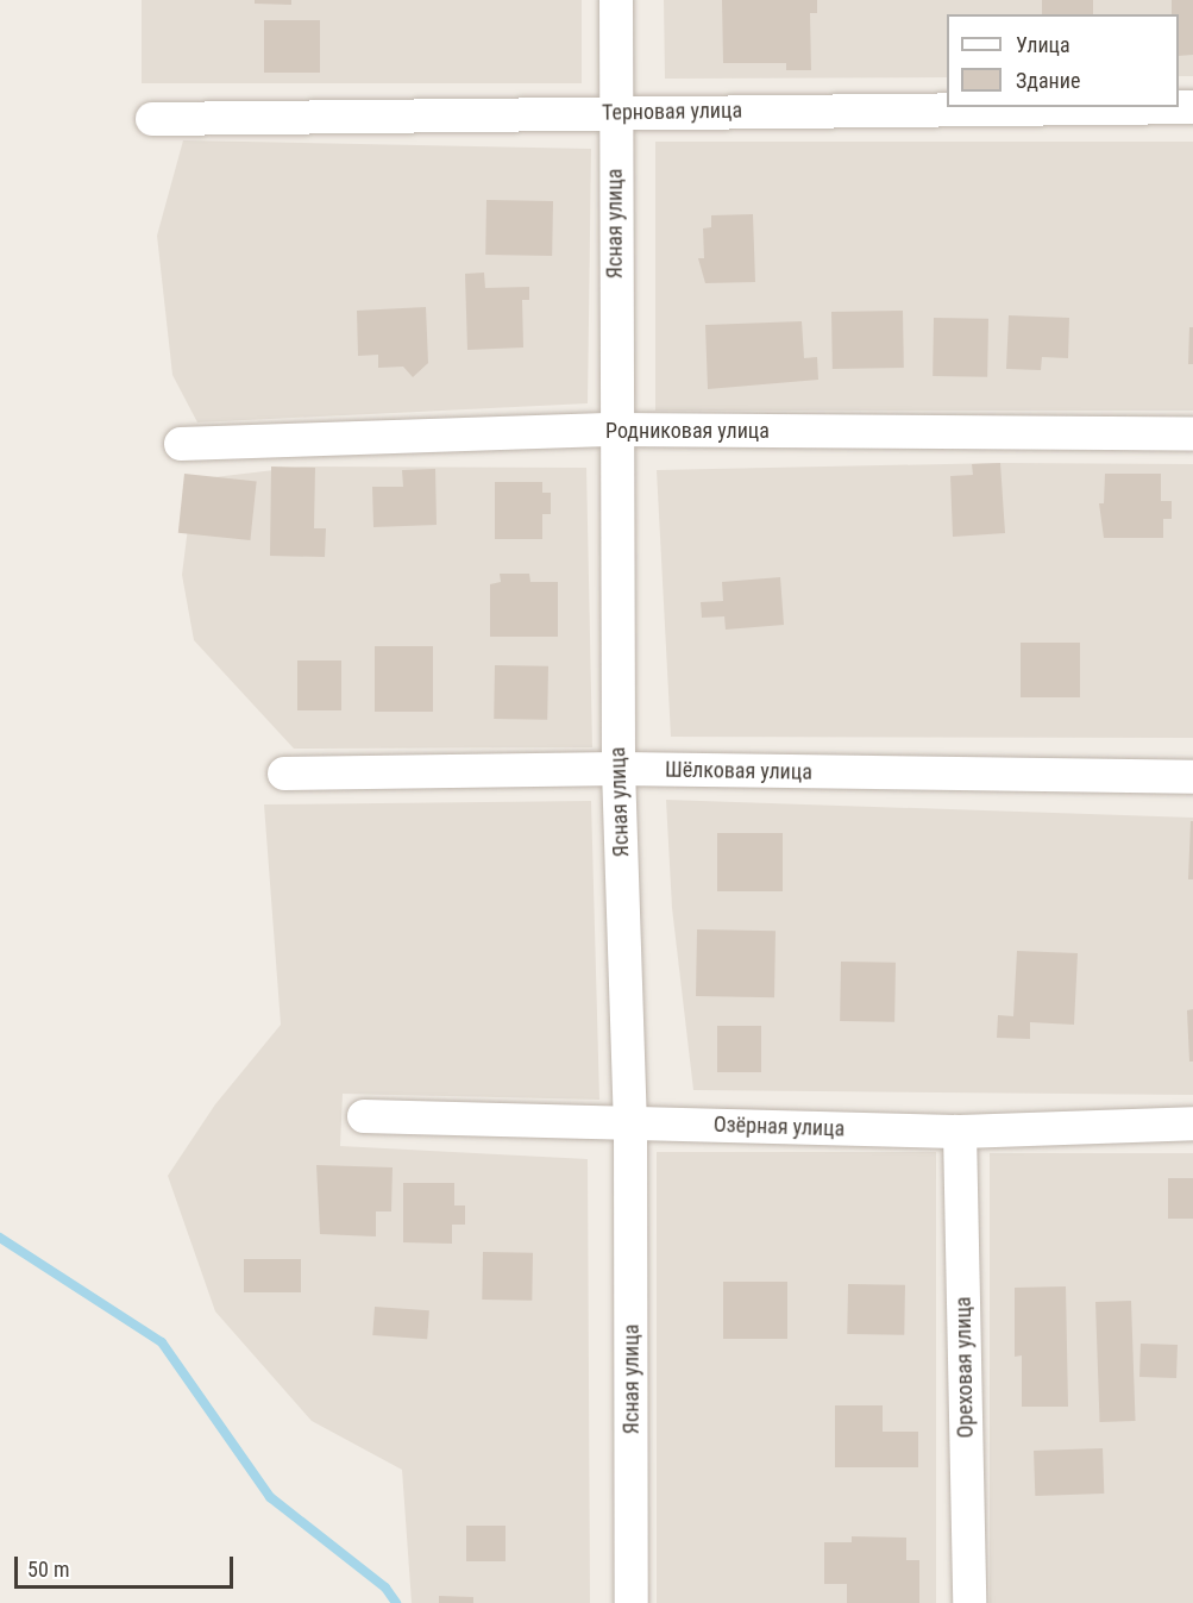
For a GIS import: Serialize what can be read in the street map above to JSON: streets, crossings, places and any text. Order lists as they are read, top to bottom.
{
  "streets": {
    "street": [
      "Терновая улица",
      "Ясная улица",
      "Родниковая улица",
      "Шёлковая улица",
      "Озёрная улица",
      "Ореховая улица"
    ]
  },
  "crossings": [
    ["Терновая улица", "Ясная улица"],
    ["Ясная улица", "Родниковая улица"],
    ["Ясная улица", "Шёлковая улица"],
    ["Ясная улица", "Озёрная улица"],
    ["Озёрная улица", "Ореховая улица"]
  ],
  "legend": ["Улица", "Здание"],
  "scale_bar": "50 m"
}
